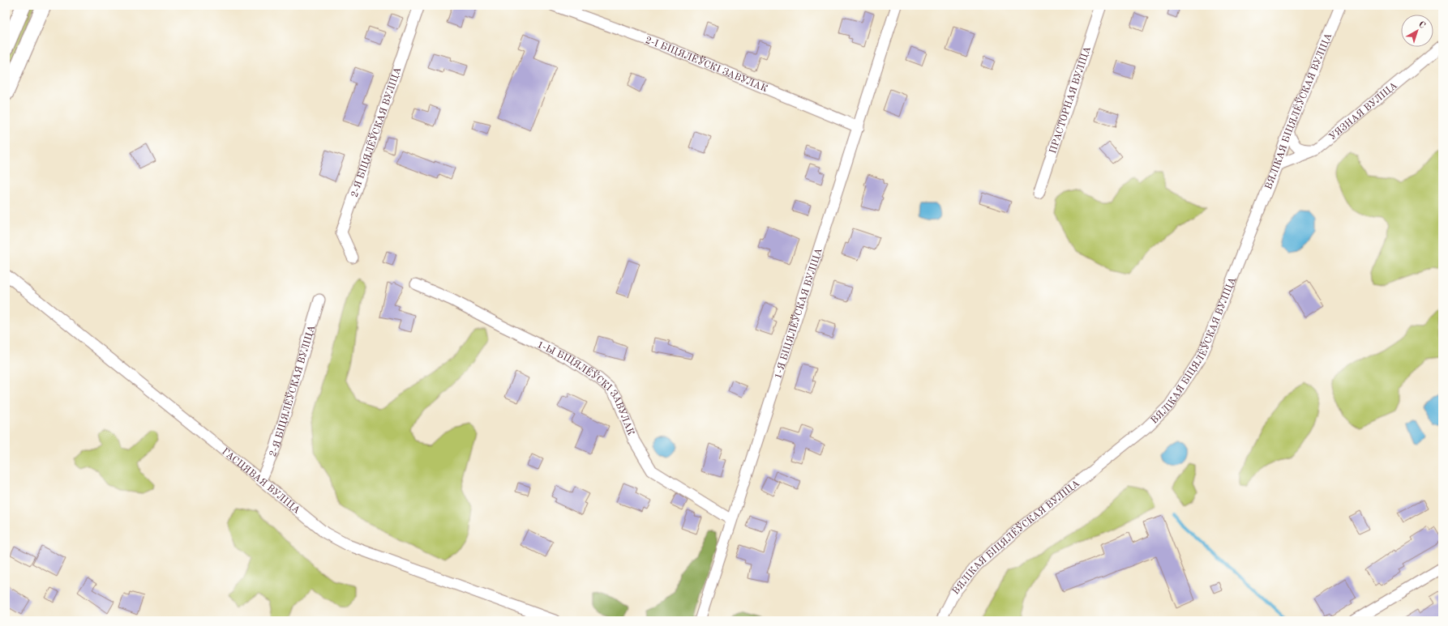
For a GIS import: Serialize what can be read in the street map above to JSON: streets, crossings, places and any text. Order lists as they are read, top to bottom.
{
  "streets": {
    "street": [
      "2-І БІЦЯЛЁЎСКІ ЗАВУЛАК",
      "ПРАСТОРНАЯ ВУЛІЦА",
      "ВЯЛІКАЯ БІЦЯЛЁЎСКАЯ ВУЛІЦА",
      "УЯЗНАЯ ВУЛІЦА",
      "2-Я БІЦЯЛЁЎСКАЯ ВУЛІЦА",
      "1-Я БІЦЯЛЁЎСКАЯ ВУЛІЦА",
      "1-Ы БІЦЯЛЁЎСКІ ЗАВУЛАК",
      "ГАСЦЯВАЯ ВУЛІЦА"
    ]
  },
  "crossings": [
    ["2-І БІЦЯЛЁЎСКІ ЗАВУЛАК", "1-Я БІЦЯЛЁЎСКАЯ ВУЛІЦА"],
    ["ВЯЛІКАЯ БІЦЯЛЁЎСКАЯ ВУЛІЦА", "УЯЗНАЯ ВУЛІЦА"],
    ["2-Я БІЦЯЛЁЎСКАЯ ВУЛІЦА", "ГАСЦЯВАЯ ВУЛІЦА"],
    ["1-Я БІЦЯЛЁЎСКАЯ ВУЛІЦА", "1-Ы БІЦЯЛЁЎСКІ ЗАВУЛАК"]
  ],
  "north": "top right"
}
